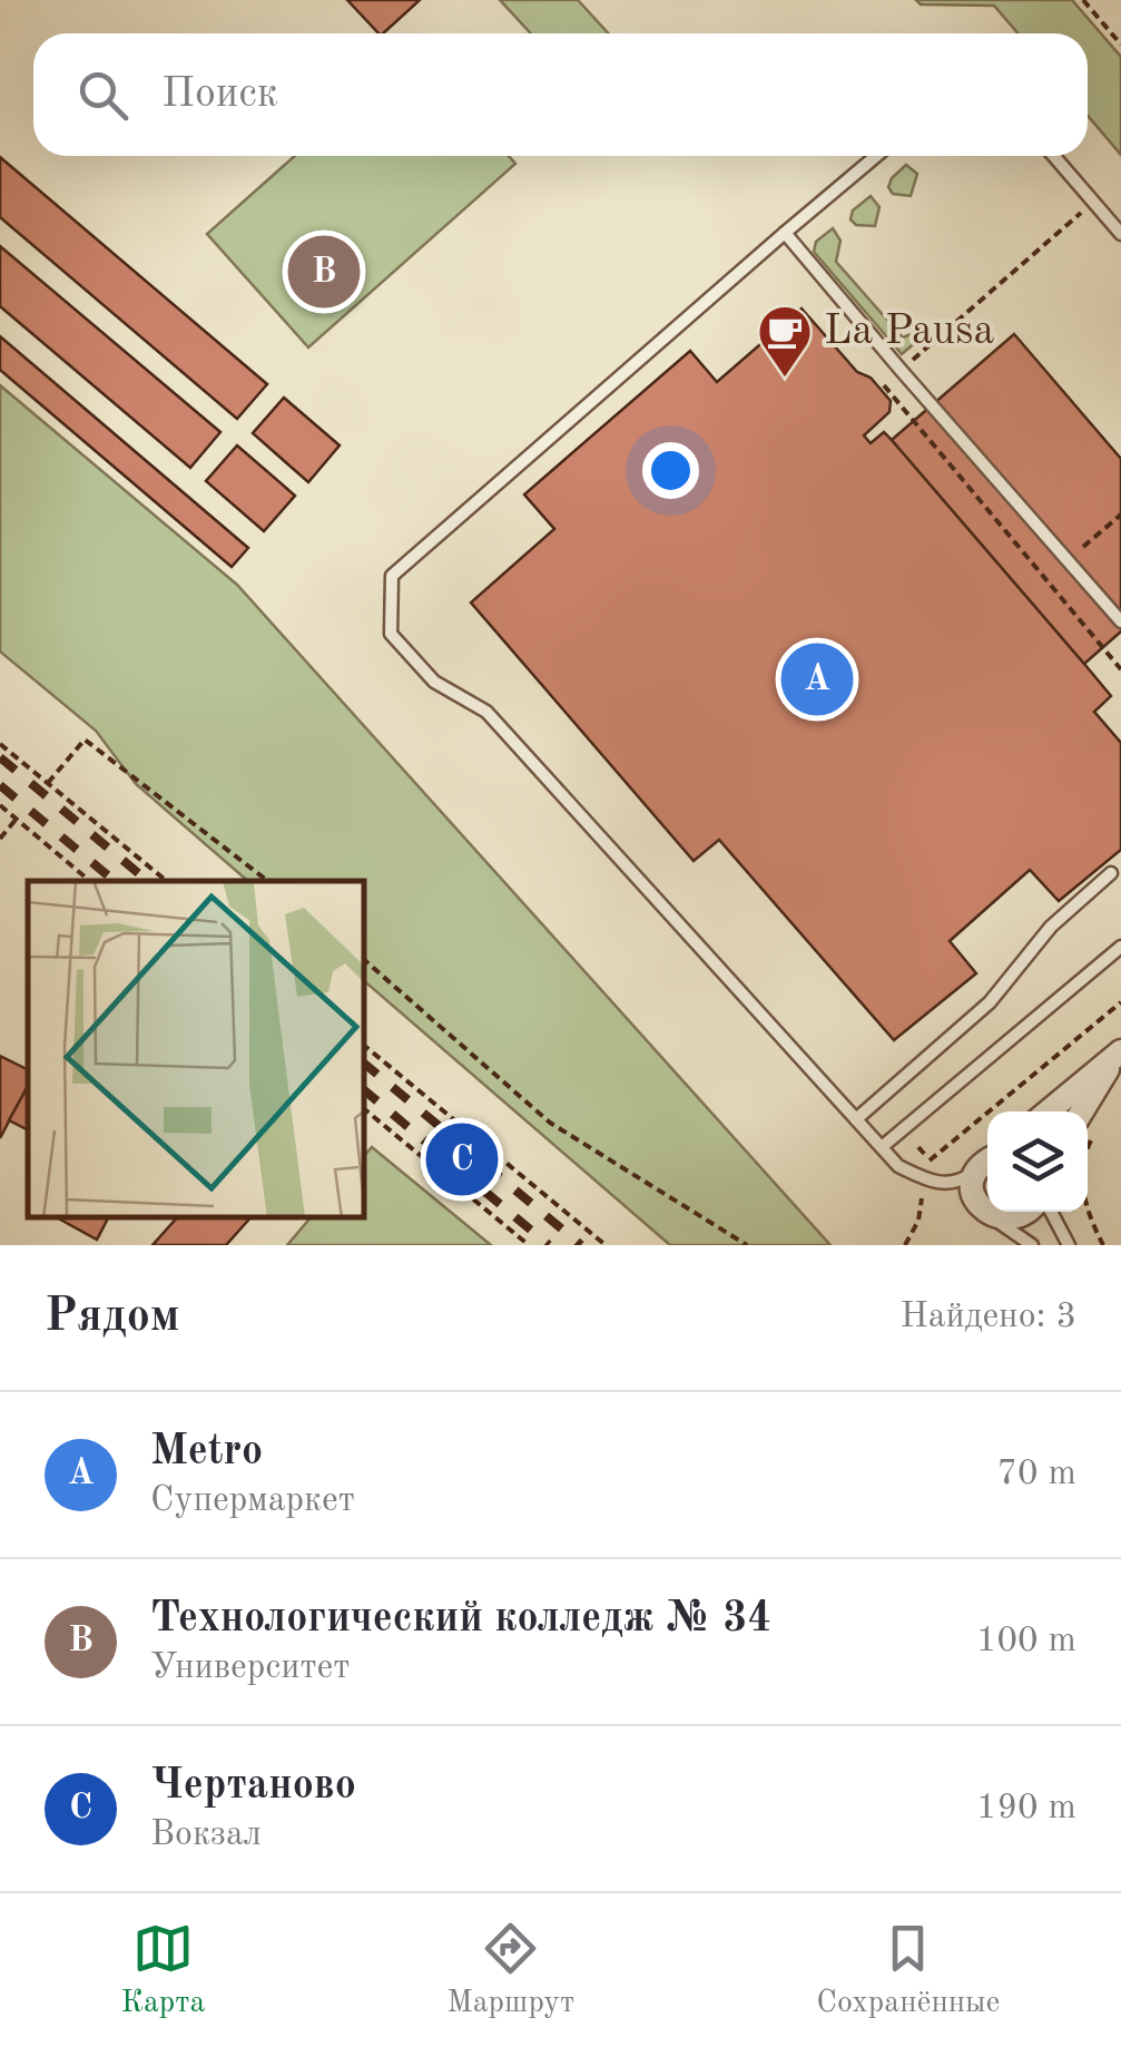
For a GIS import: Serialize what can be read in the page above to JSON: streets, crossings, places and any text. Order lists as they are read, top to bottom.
{
  "places": {
    "cafe": ["La Pausa"]
  },
  "page": {
    "search": "Поиск",
    "pins": ["B", "A", "C"],
    "heading": ["Рядом", "Найдено: 3"],
    "list": [
      {
        "mark": "A",
        "name": "Metro",
        "note": "Супермаркет",
        "value": "70 m"
      },
      {
        "mark": "B",
        "name": "Технологический колледж № 34",
        "note": "Университет",
        "value": "100 m"
      },
      {
        "mark": "C",
        "name": "Чертаново",
        "note": "Вокзал",
        "value": "190 m"
      }
    ],
    "nav": ["Карта", "Маршрут", "Сохранённые"]
  }
}
